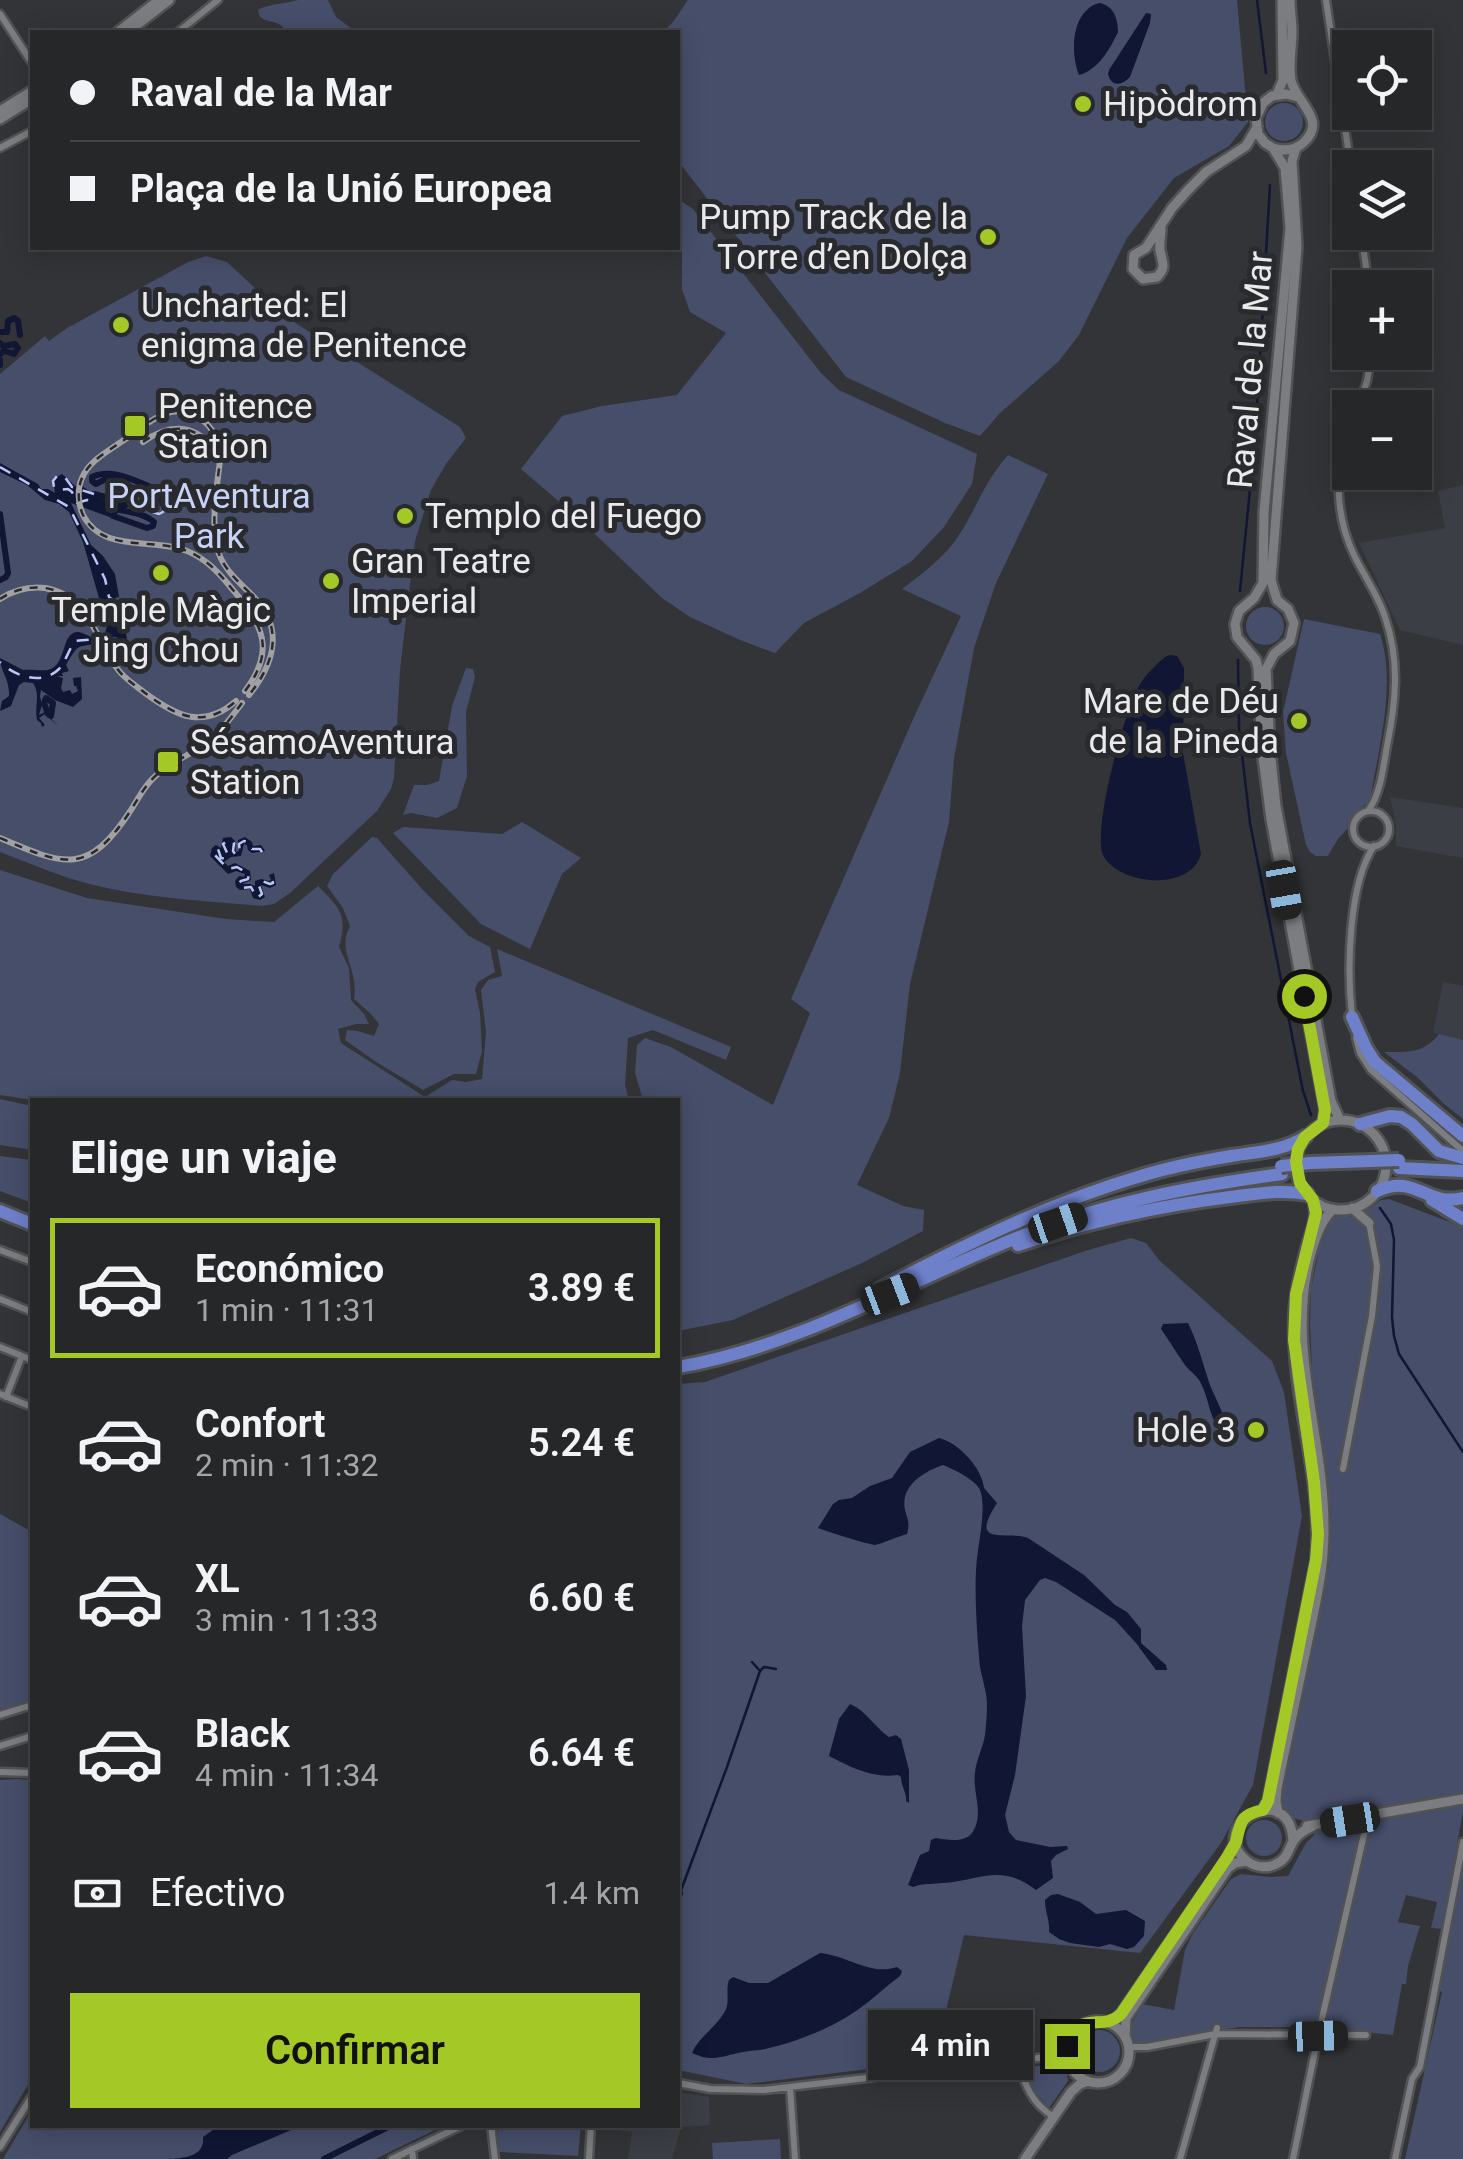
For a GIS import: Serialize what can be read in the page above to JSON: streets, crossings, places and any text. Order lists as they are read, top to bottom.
{
  "streets": {
    "street": ["Raval de la Mar"]
  },
  "parks": ["PortAventura Park"],
  "places": {
    "other": [
      "Hipòdrom",
      "Pump Track de la Torre d’en Dolça",
      "Uncharted: El enigma de Penitence",
      "Templo del Fuego",
      "Temple Màgic Jing Chou",
      "Gran Teatre Imperial",
      "Mare de Déu de la Pineda",
      "Hole 3"
    ],
    "transit": ["Penitence Station", "SésamoAventura Station"]
  },
  "page": {
    "map_buttons": ["+", "−"],
    "banner": ["Raval de la Mar", "Plaça de la Unió Europea"],
    "heading": "Elige un viaje",
    "list": [
      {
        "name": "Económico",
        "note": "1 min · 11:31",
        "value": "3.89 €"
      },
      {
        "name": "Confort",
        "note": "2 min · 11:32",
        "value": "5.24 €"
      },
      {
        "name": "XL",
        "note": "3 min · 11:33",
        "value": "6.60 €"
      },
      {
        "name": "Black",
        "note": "4 min · 11:34",
        "value": "6.64 €"
      }
    ],
    "pay": ["Efectivo", "1.4 km"],
    "buttons": "Confirmar",
    "bubble": "4 min"
  }
}
